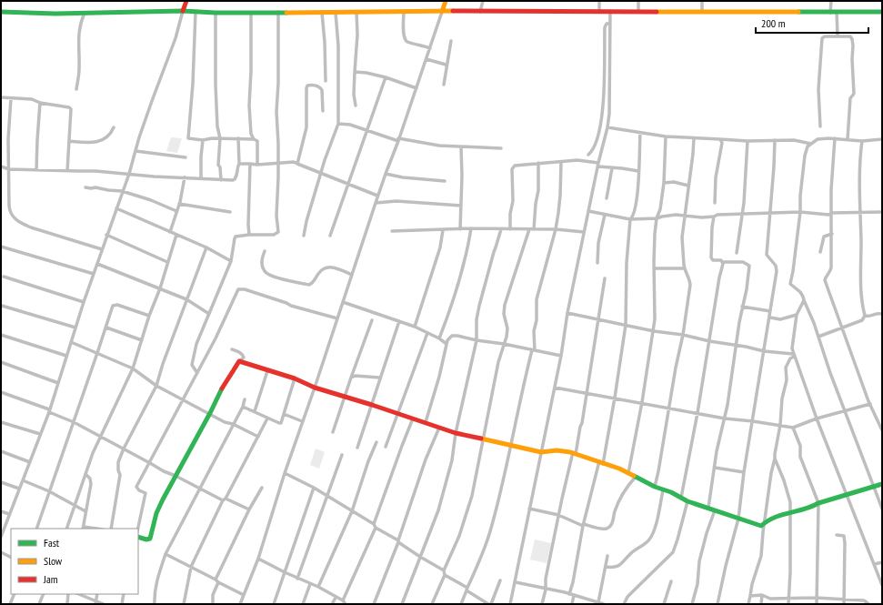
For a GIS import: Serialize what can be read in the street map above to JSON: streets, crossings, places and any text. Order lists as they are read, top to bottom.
{
  "legend": ["Fast", "Slow", "Jam"],
  "scale_bar": "200 m"
}
